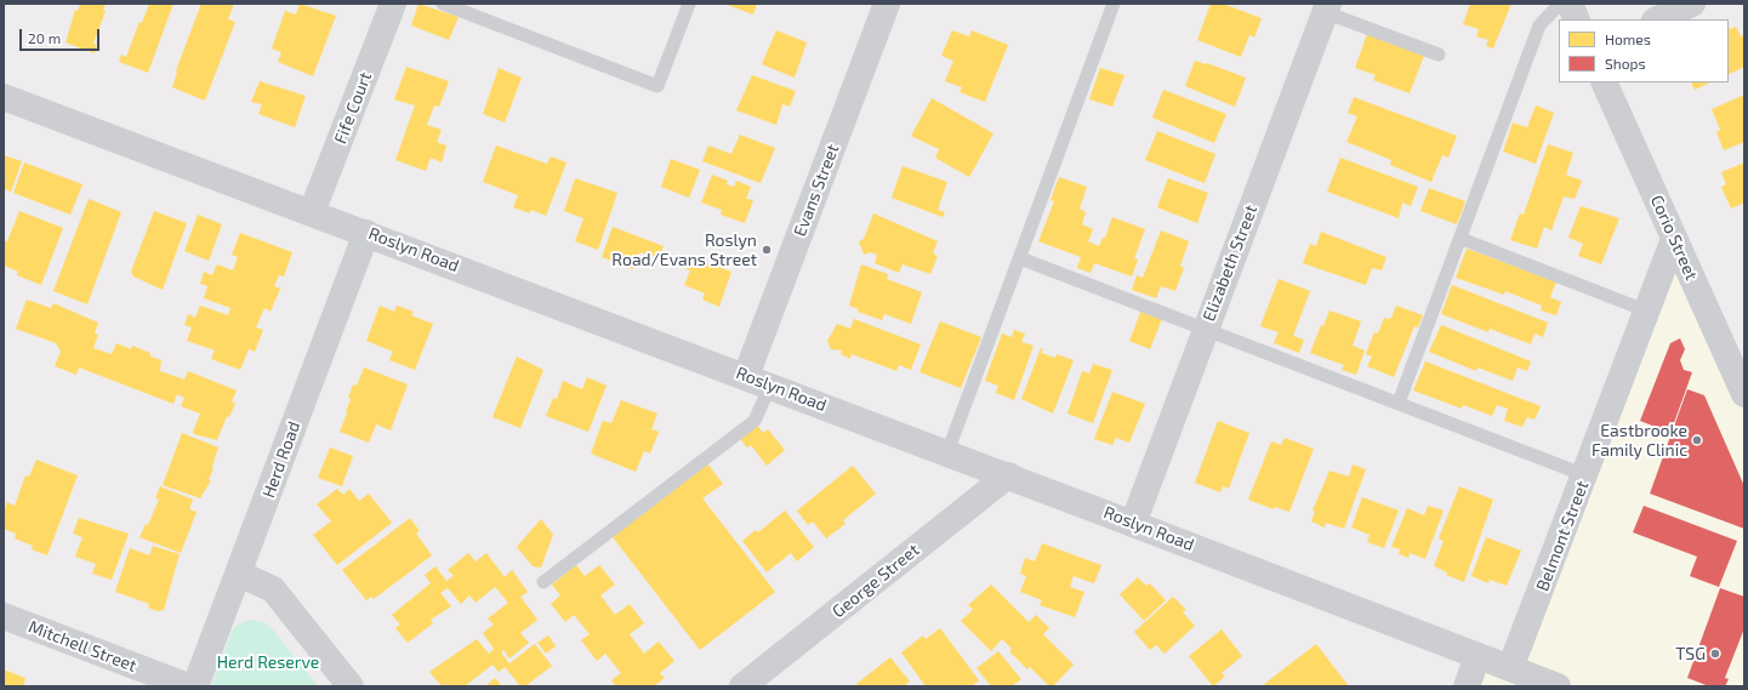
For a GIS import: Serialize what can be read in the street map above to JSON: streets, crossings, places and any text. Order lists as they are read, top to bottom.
{
  "streets": {
    "street": [
      "Fife Court",
      "Evans Street",
      "Corio Street",
      "Roslyn Road",
      "Elizabeth Street",
      "Herd Road",
      "Belmont Street",
      "George Street",
      "Mitchell Street"
    ]
  },
  "crossings": [
    ["Fife Court", "Roslyn Road"],
    ["Evans Street", "Roslyn Road"],
    ["Corio Street", "Belmont Street"],
    ["Roslyn Road", "Elizabeth Street"],
    ["Roslyn Road", "Herd Road"],
    ["Roslyn Road", "Belmont Street"],
    ["Roslyn Road", "George Street"]
  ],
  "parks": ["Herd Reserve"],
  "places": ["Roslyn Road/Evans Street", "Eastbrooke Family Clinic", "TSG"],
  "legend": ["Homes", "Shops"],
  "scale_bar": "20 m"
}
